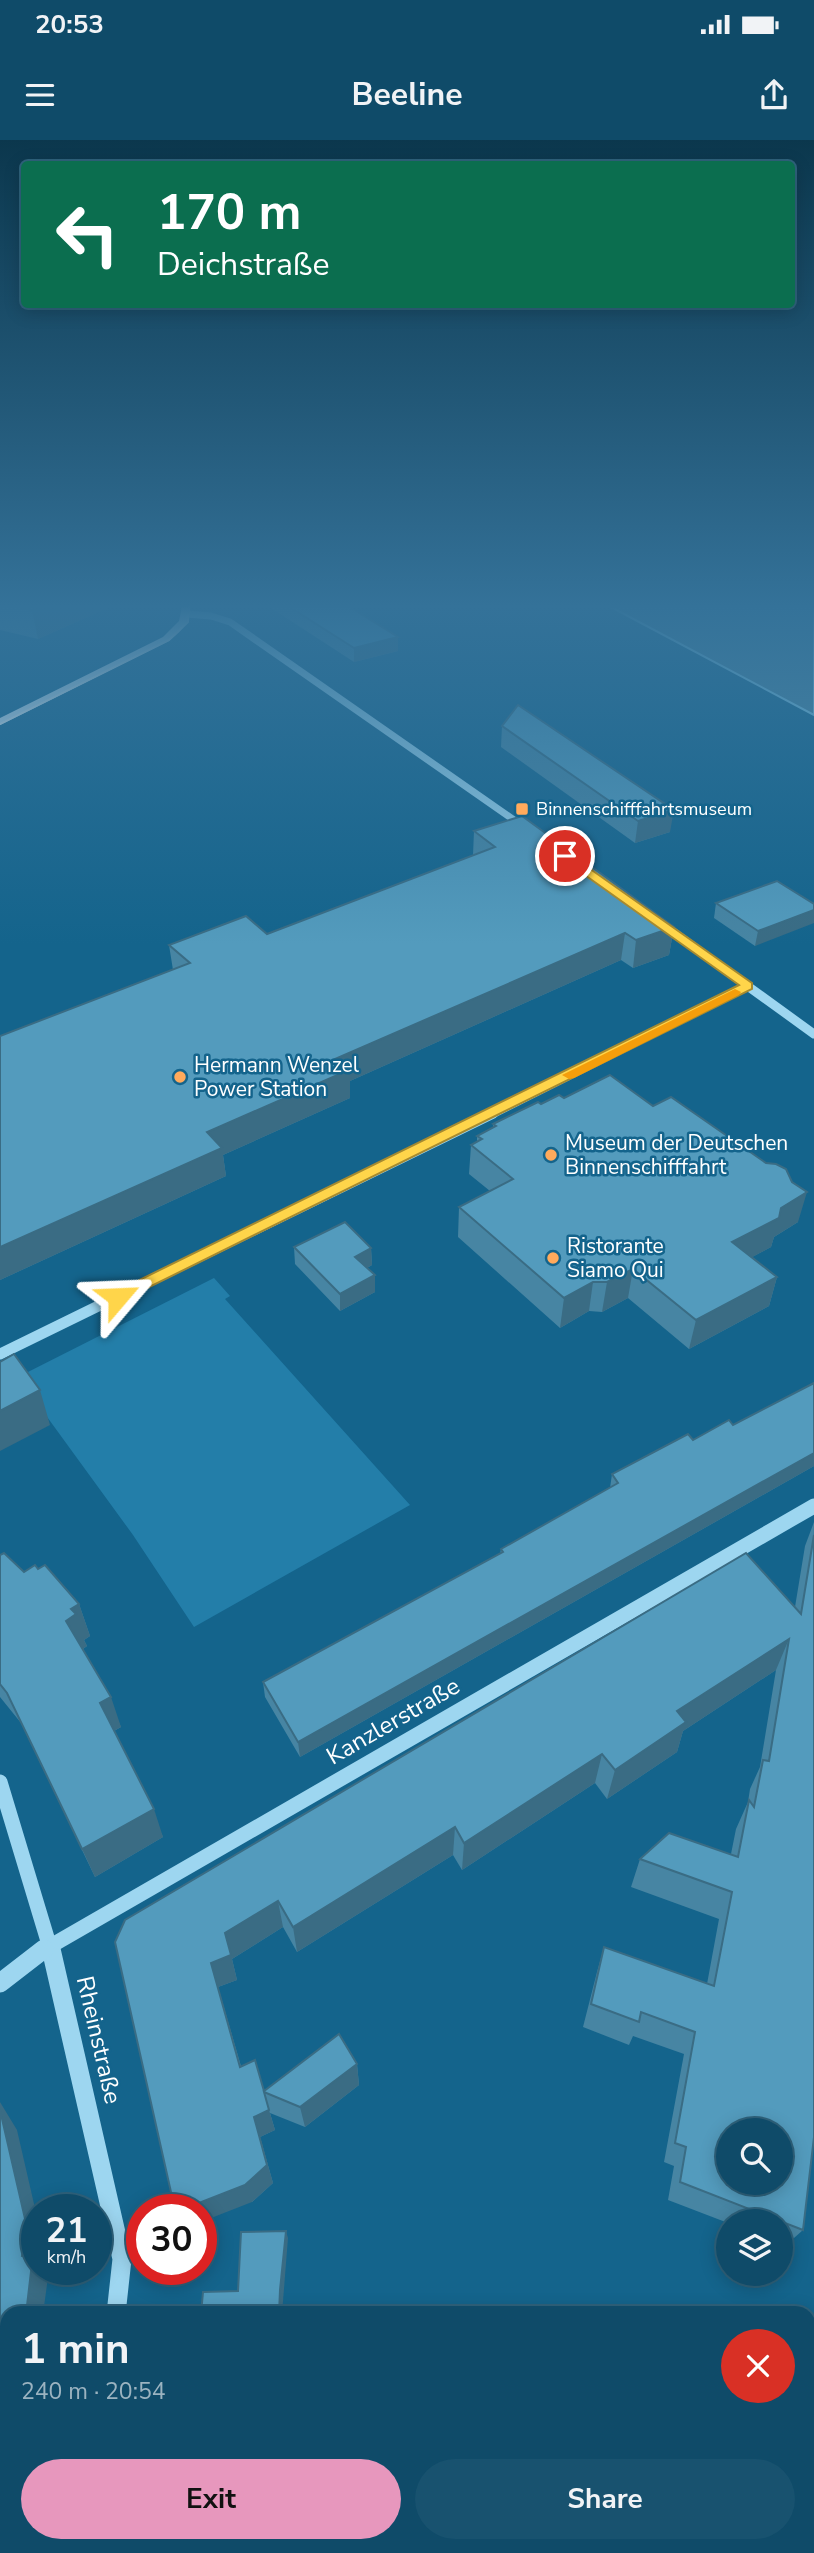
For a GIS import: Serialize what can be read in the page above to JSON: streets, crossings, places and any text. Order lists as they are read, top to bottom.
{
  "streets": {
    "street": ["Kanzlerstraße", "Rheinstraße"]
  },
  "crossings": [
    ["Kanzlerstraße", "Rheinstraße"]
  ],
  "places": {
    "transit": ["Binnenschifffahrtsmuseum"],
    "other": ["Hermann Wenzel Power Station", "Museum der Deutschen Binnenschifffahrt", "Ristorante Siamo Qui"]
  },
  "page": {
    "status": "20:53",
    "header": "Beeline",
    "turn": ["170 m", "Deichstraße"],
    "speed": "21 km/h",
    "limit": "30",
    "heading": ["1 min", "240 m · 20:54"],
    "buttons": ["Exit", "Share"]
  }
}
